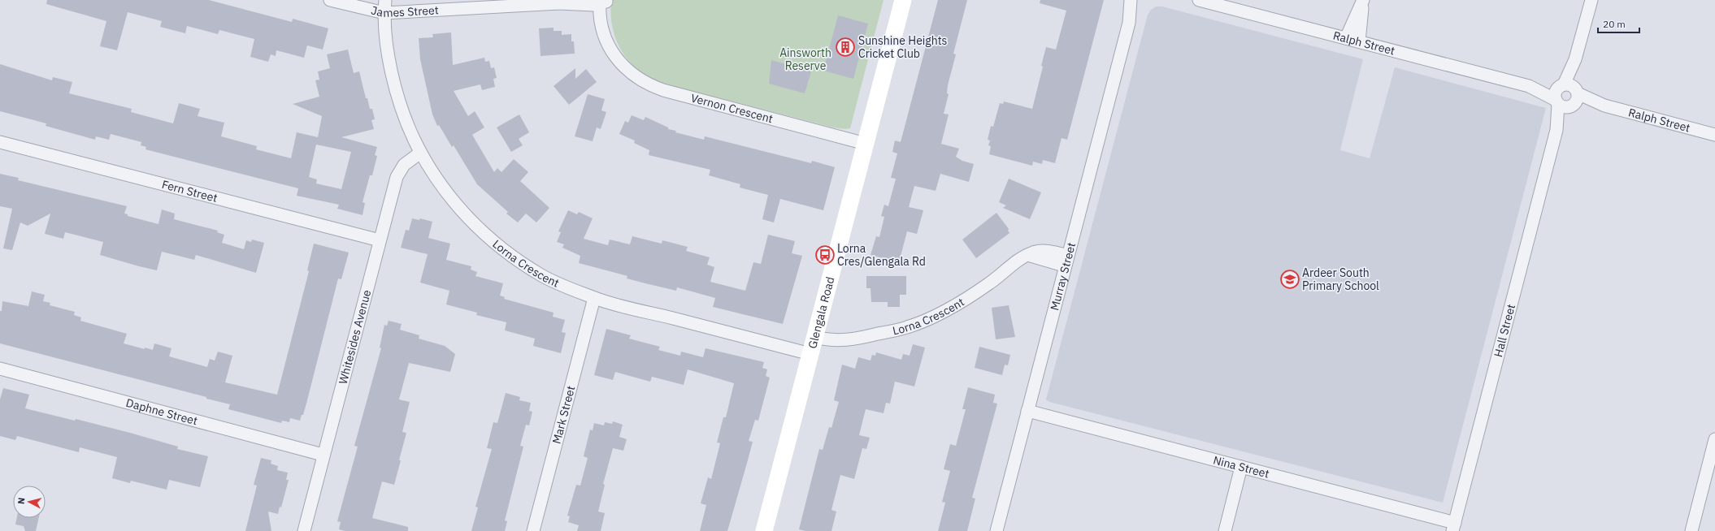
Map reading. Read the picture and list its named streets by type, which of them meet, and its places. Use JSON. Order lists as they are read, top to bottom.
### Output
{
  "streets": {
    "street": [
      "James Street",
      "Ralph Street",
      "Vernon Crescent",
      "Fern Street",
      "Lorna Crescent",
      "Murray Street",
      "Glengala Road",
      "Hall Street",
      "Whitesides Avenue",
      "Daphne Street",
      "Mark Street",
      "Nina Street"
    ]
  },
  "crossings": [
    ["James Street", "Vernon Crescent"],
    ["James Street", "Lorna Crescent"],
    ["Ralph Street", "Hall Street"],
    ["Vernon Crescent", "Glengala Road"],
    ["Fern Street", "Whitesides Avenue"],
    ["Lorna Crescent", "Murray Street"],
    ["Lorna Crescent", "Glengala Road"],
    ["Lorna Crescent", "Whitesides Avenue"],
    ["Lorna Crescent", "Mark Street"],
    ["Murray Street", "Nina Street"],
    ["Hall Street", "Nina Street"],
    ["Whitesides Avenue", "Daphne Street"]
  ],
  "parks": ["Ainsworth Reserve"],
  "places": {
    "building": ["Sunshine Heights Cricket Club"],
    "bus stop": ["Lorna Cres/Glengala Rd"],
    "school or university": ["Ardeer South Primary School"]
  },
  "scale_bar": "20 m",
  "north": "left"
}
